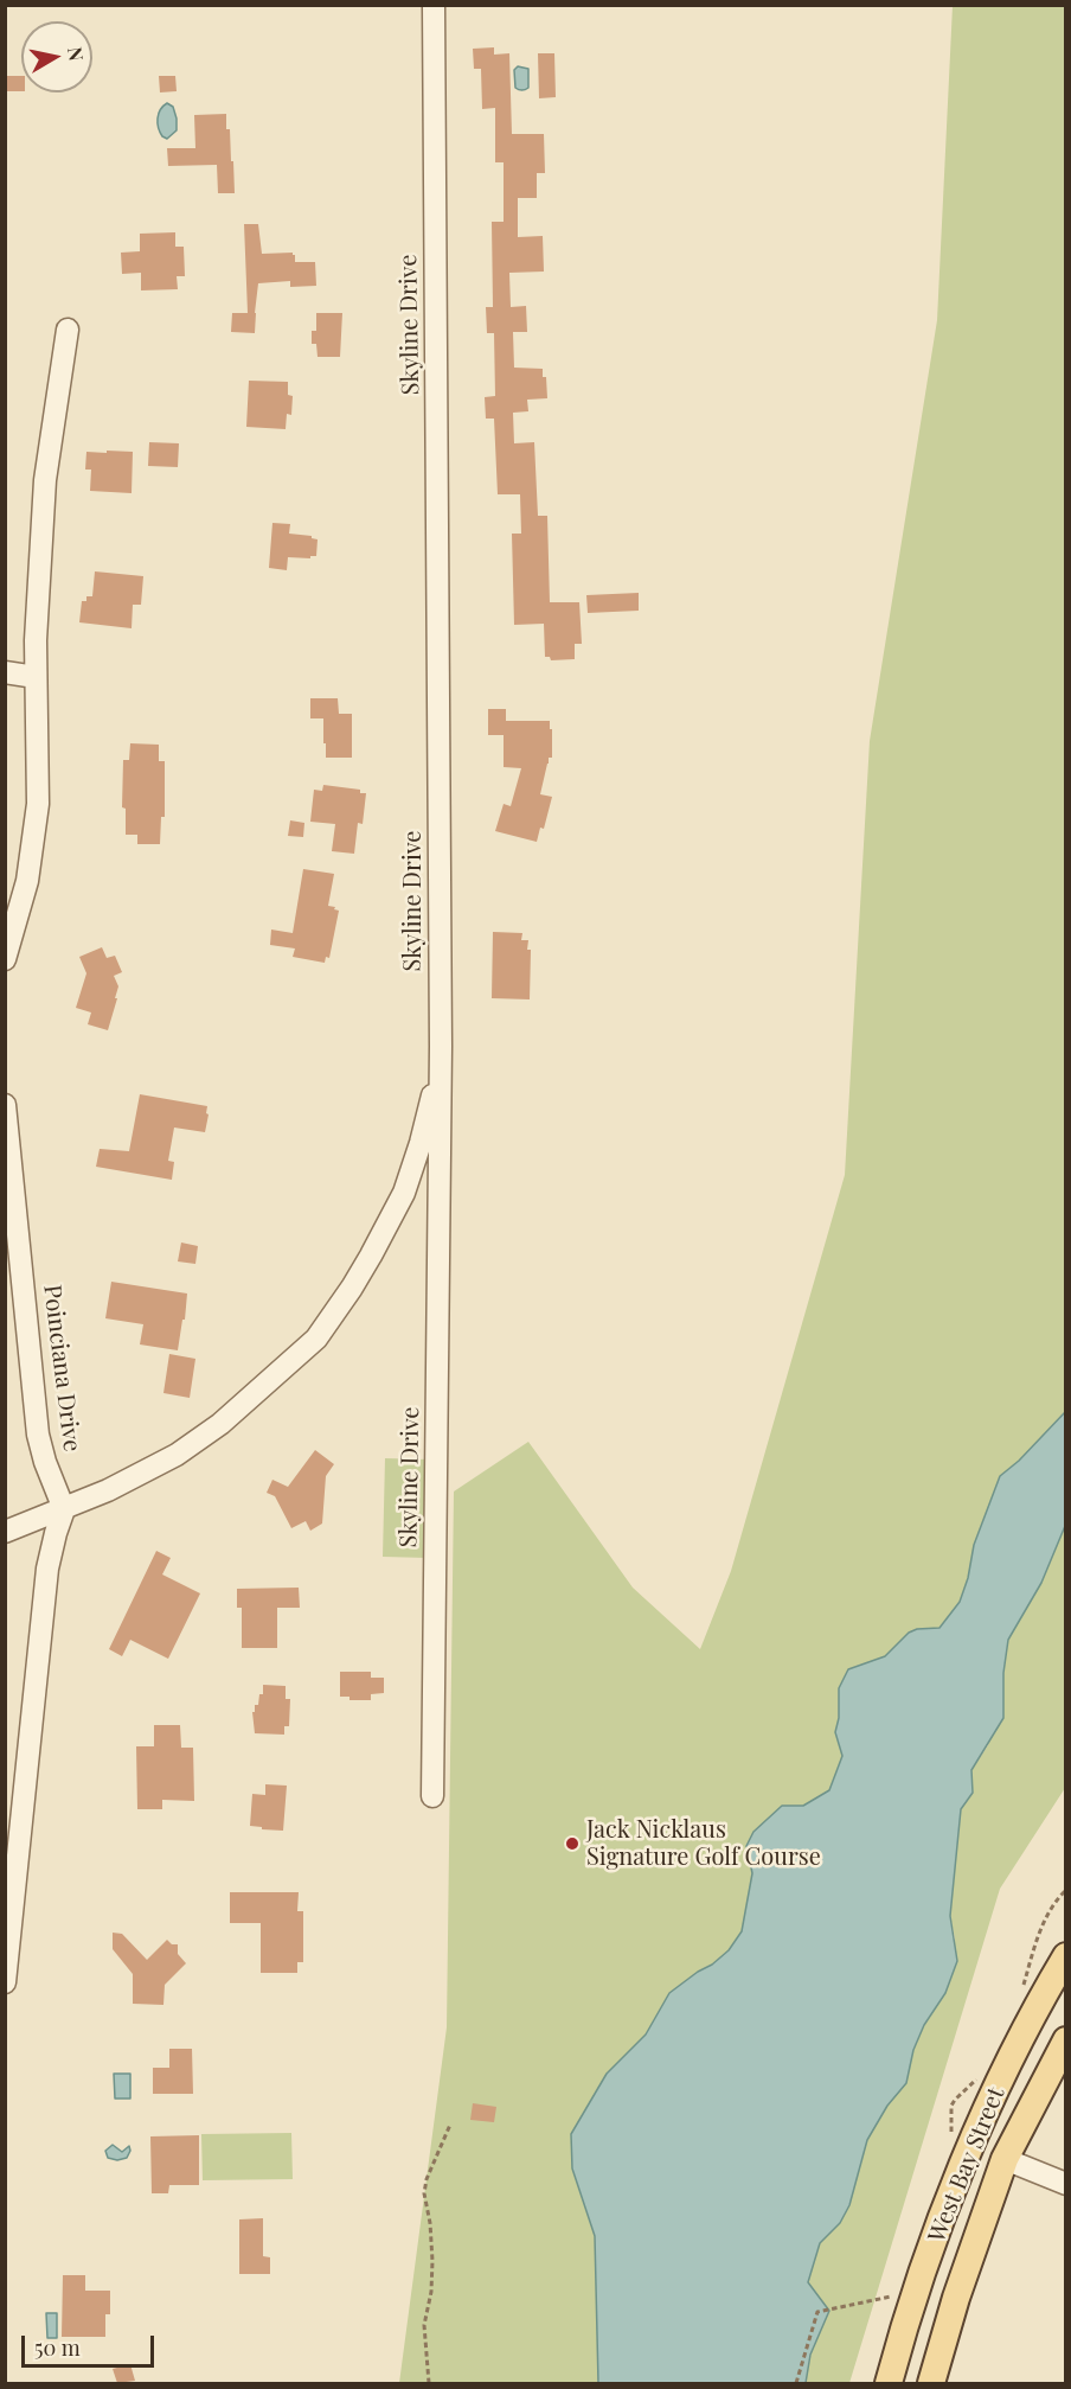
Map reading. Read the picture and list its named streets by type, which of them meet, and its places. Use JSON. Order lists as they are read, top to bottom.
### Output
{
  "streets": {
    "main road": ["West Bay Street"],
    "street": ["Skyline Drive", "Poinciana Drive"]
  },
  "places": ["Jack Nicklaus Signature Golf Course"],
  "scale_bar": "50 m",
  "north": "right"
}
